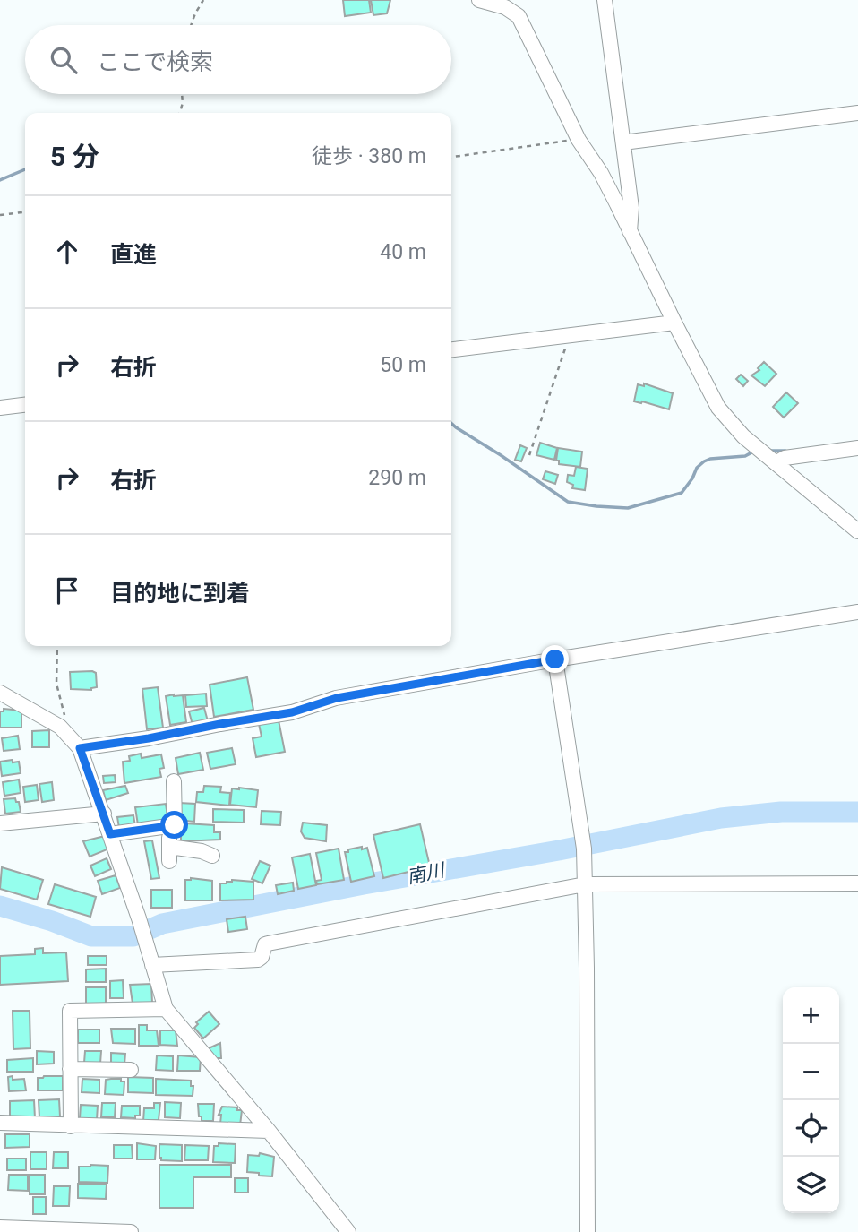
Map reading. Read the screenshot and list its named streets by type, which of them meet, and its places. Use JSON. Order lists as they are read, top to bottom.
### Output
{
  "water": ["南川"],
  "page": {
    "search": "ここで検索",
    "heading": ["5 分", "徒歩 · 380 m"],
    "list": [
      ["直進", "40 m"],
      ["右折", "50 m"],
      ["右折", "290 m"],
      "目的地に到着"
    ],
    "map_buttons": ["+", "−"]
  }
}
